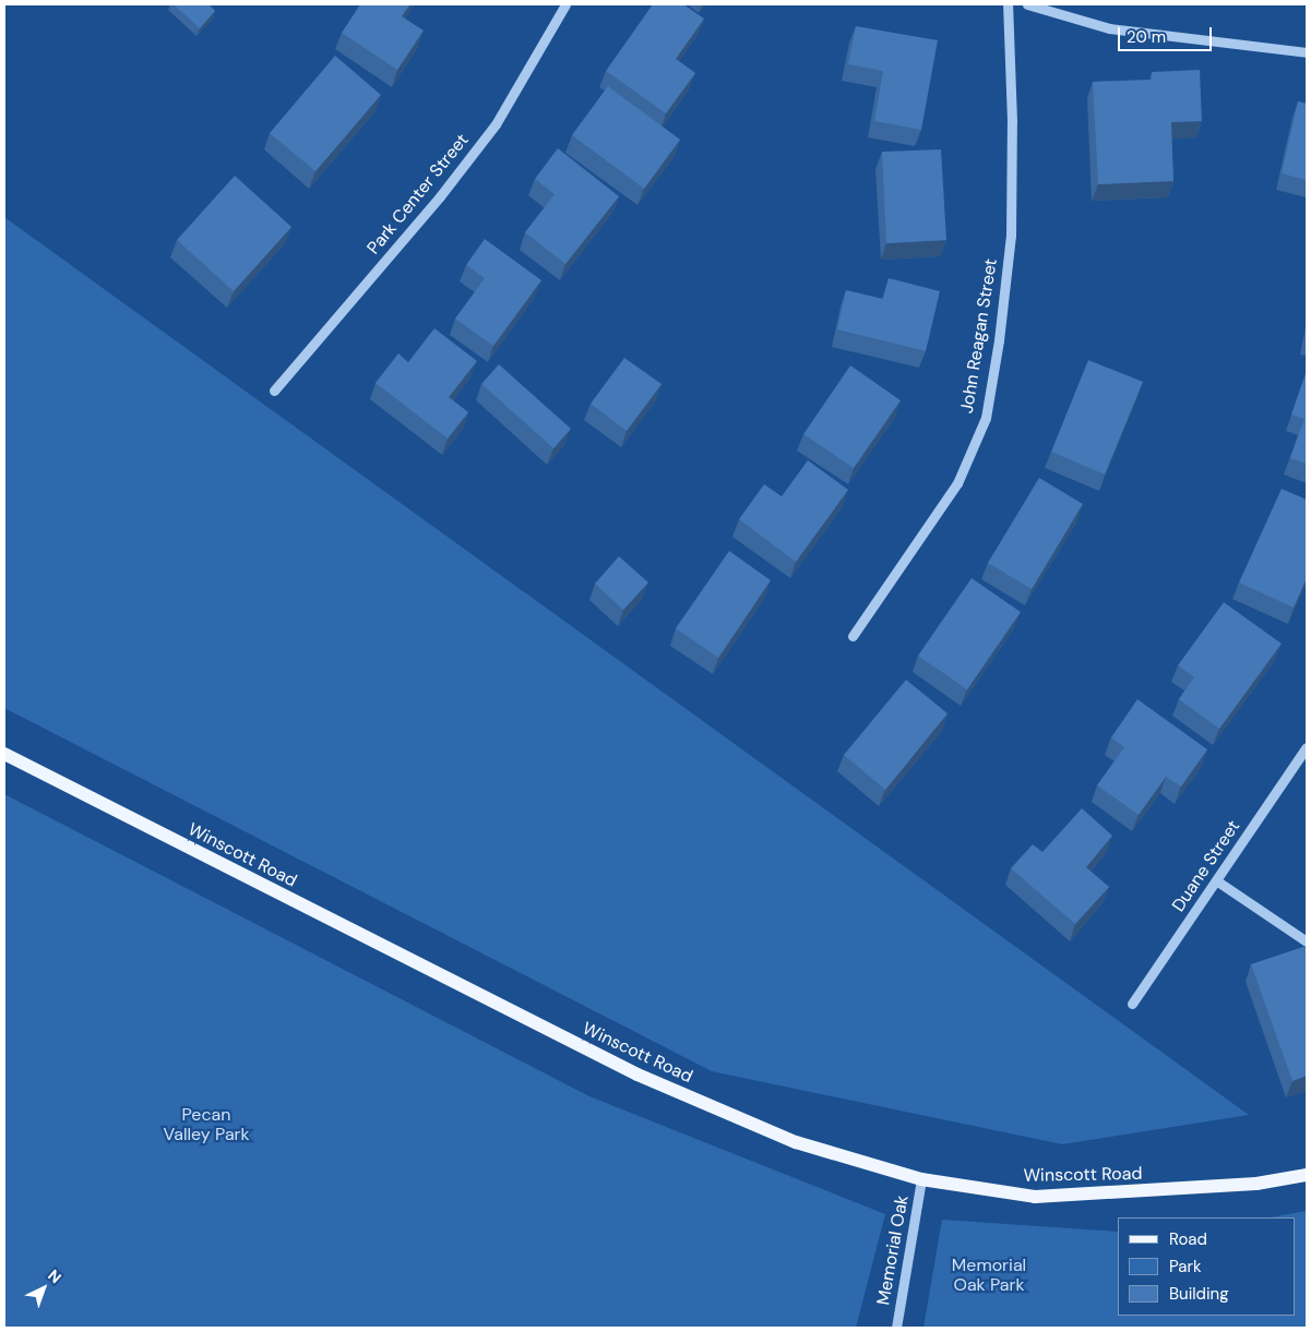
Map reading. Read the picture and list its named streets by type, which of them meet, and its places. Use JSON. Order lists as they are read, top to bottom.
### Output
{
  "streets": {
    "main road": ["Winscott Road"],
    "street": [
      "Park Center Street",
      "John Reagan Street",
      "Duane Street",
      "Memorial Oak"
    ]
  },
  "crossings": [
    ["Winscott Road", "Memorial Oak"]
  ],
  "parks": ["Pecan Valley Park", "Memorial Oak Park"],
  "legend": ["Road", "Park", "Building"],
  "scale_bar": "20 m",
  "north": "top right"
}
